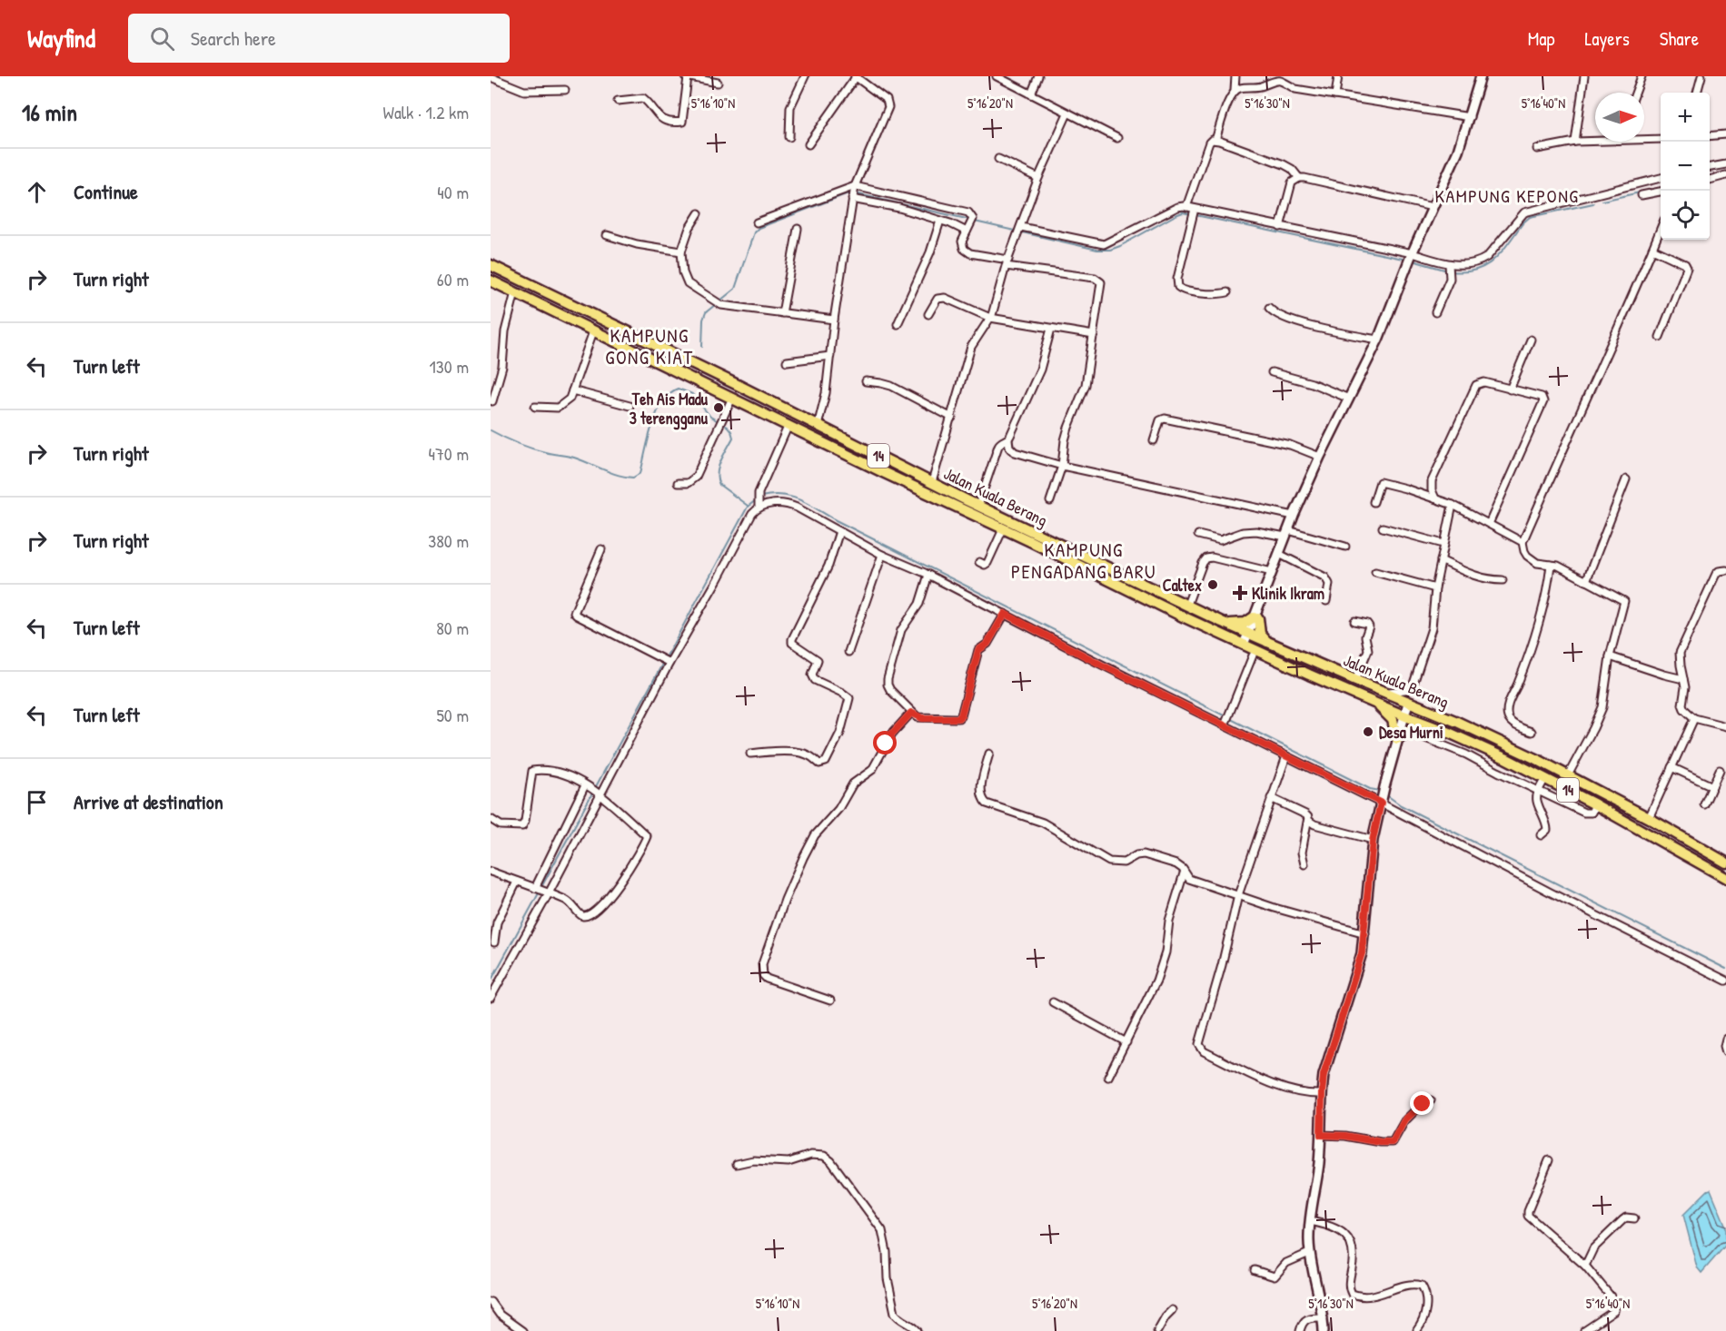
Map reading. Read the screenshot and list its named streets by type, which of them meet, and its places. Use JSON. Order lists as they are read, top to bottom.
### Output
{
  "streets": {
    "highway": ["14", "Jalan Kuala Berang"]
  },
  "districts": ["KAMPUNG KEPONG", "KAMPUNG GONG KIAT", "KAMPUNG PENGADANG BARU"],
  "places": {
    "other": ["Teh Ais Madu 3 terengganu", "Caltex", "Desa Murni"],
    "health": ["Klinik Ikram"]
  },
  "north": "right",
  "page": {
    "header": "Wayfind",
    "search": "Search here",
    "nav": ["Map", "Layers", "Share"],
    "heading": ["16 min", "Walk · 1.2 km"],
    "map_buttons": ["+", "−"],
    "list": [
      ["Continue", "40 m"],
      ["Turn right", "60 m"],
      ["Turn left", "130 m"],
      ["Turn right", "470 m"],
      ["Turn right", "380 m"],
      ["Turn left", "80 m"],
      ["Turn left", "50 m"],
      "Arrive at destination"
    ]
  },
  "coordinates": [
    "5°16'10\"N",
    "5°16'20\"N",
    "5°16'30\"N",
    "5°16'40\"N"
  ]
}
